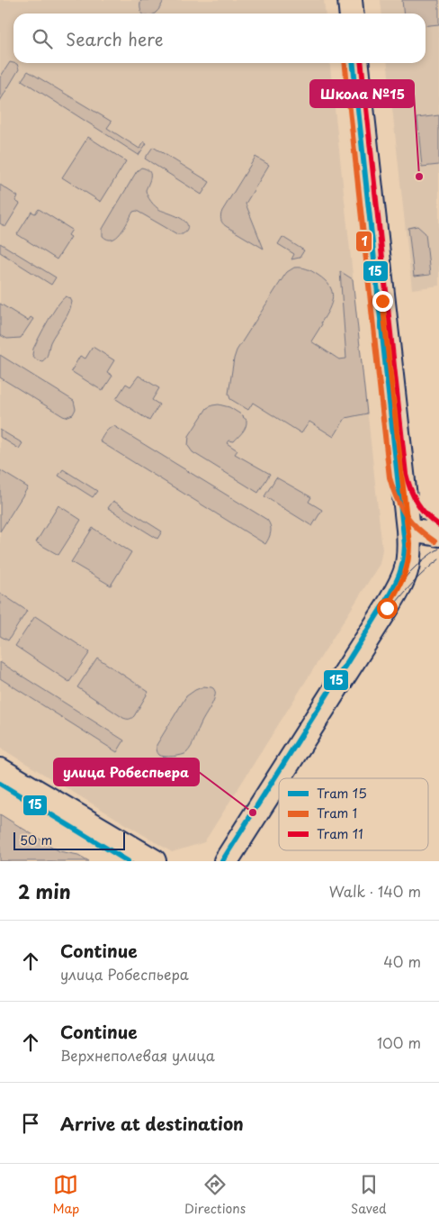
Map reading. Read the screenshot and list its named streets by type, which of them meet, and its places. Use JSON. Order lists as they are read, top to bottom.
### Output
{
  "places": ["Школа №15", "улица Робеспьера"],
  "lines": ["tram line 15", "tram line 1", "tram line 11"],
  "legend": ["Tram 15", "Tram 1", "Tram 11"],
  "scale_bar": "50 m",
  "page": {
    "search": "Search here",
    "scale": "50 m",
    "heading": ["2 min", "Walk · 140 m"],
    "list": [
      ["Continue", "улица Робеспьера", "40 m"],
      ["Continue", "Верхнеполевая улица", "100 m"],
      "Arrive at destination"
    ],
    "nav": ["Map", "Directions", "Saved"]
  }
}
